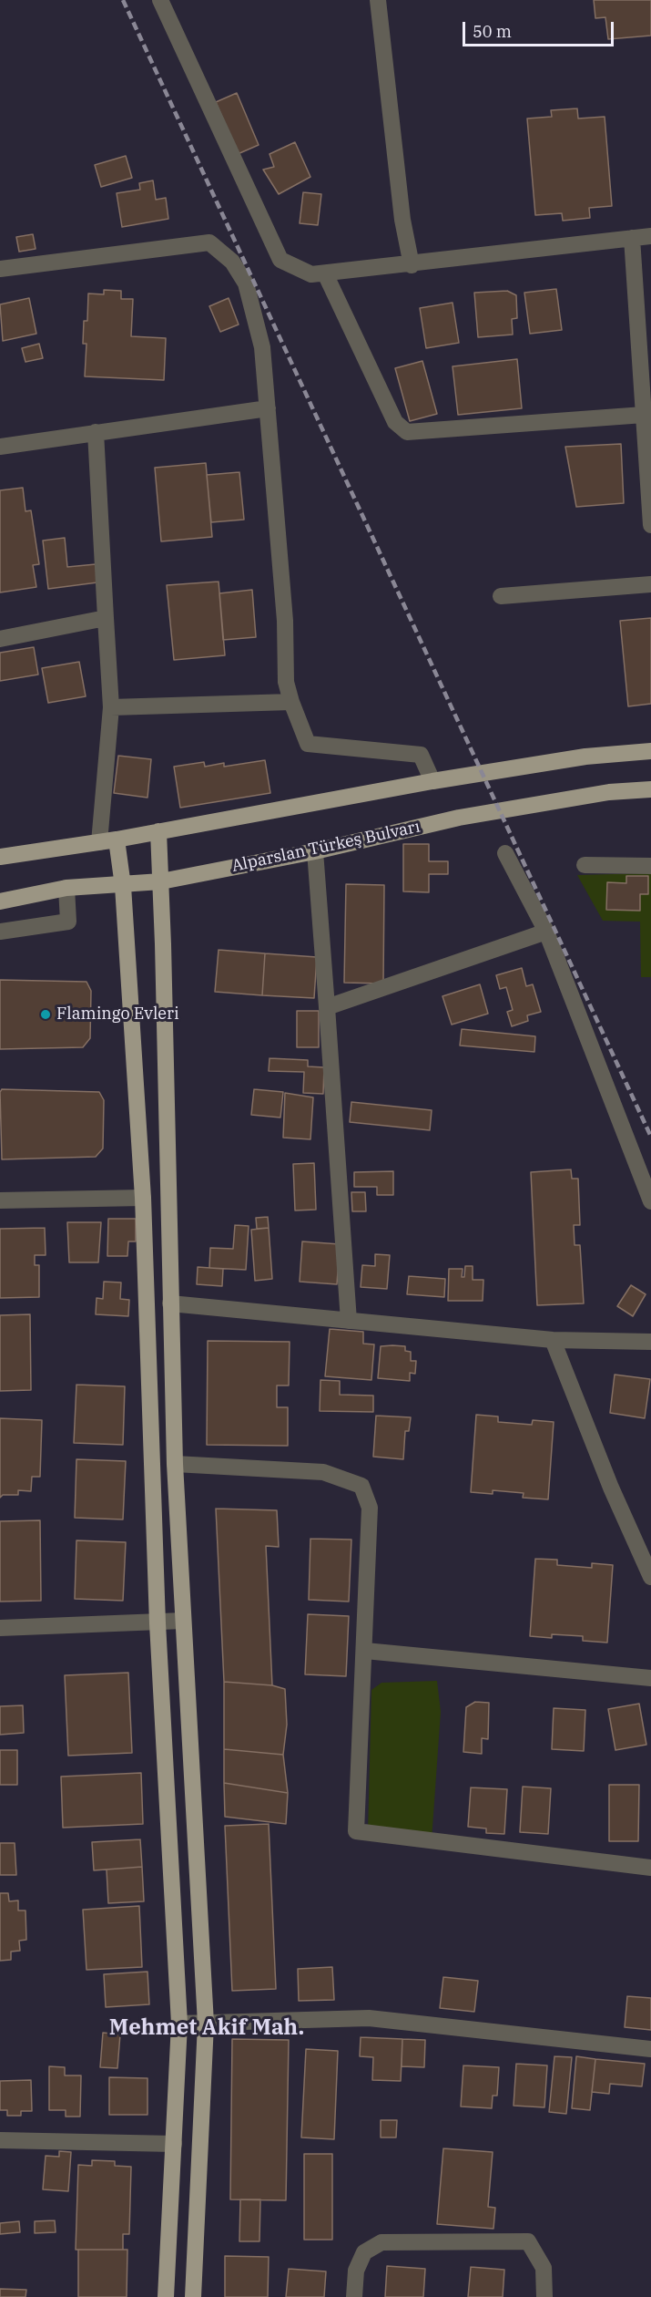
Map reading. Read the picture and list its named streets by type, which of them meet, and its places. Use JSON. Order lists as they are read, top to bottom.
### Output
{
  "streets": {
    "main road": ["Alparslan Türkeş Bulvarı"]
  },
  "districts": ["Mehmet Akif Mah."],
  "places": ["Flamingo Evleri"],
  "scale_bar": "50 m"
}
